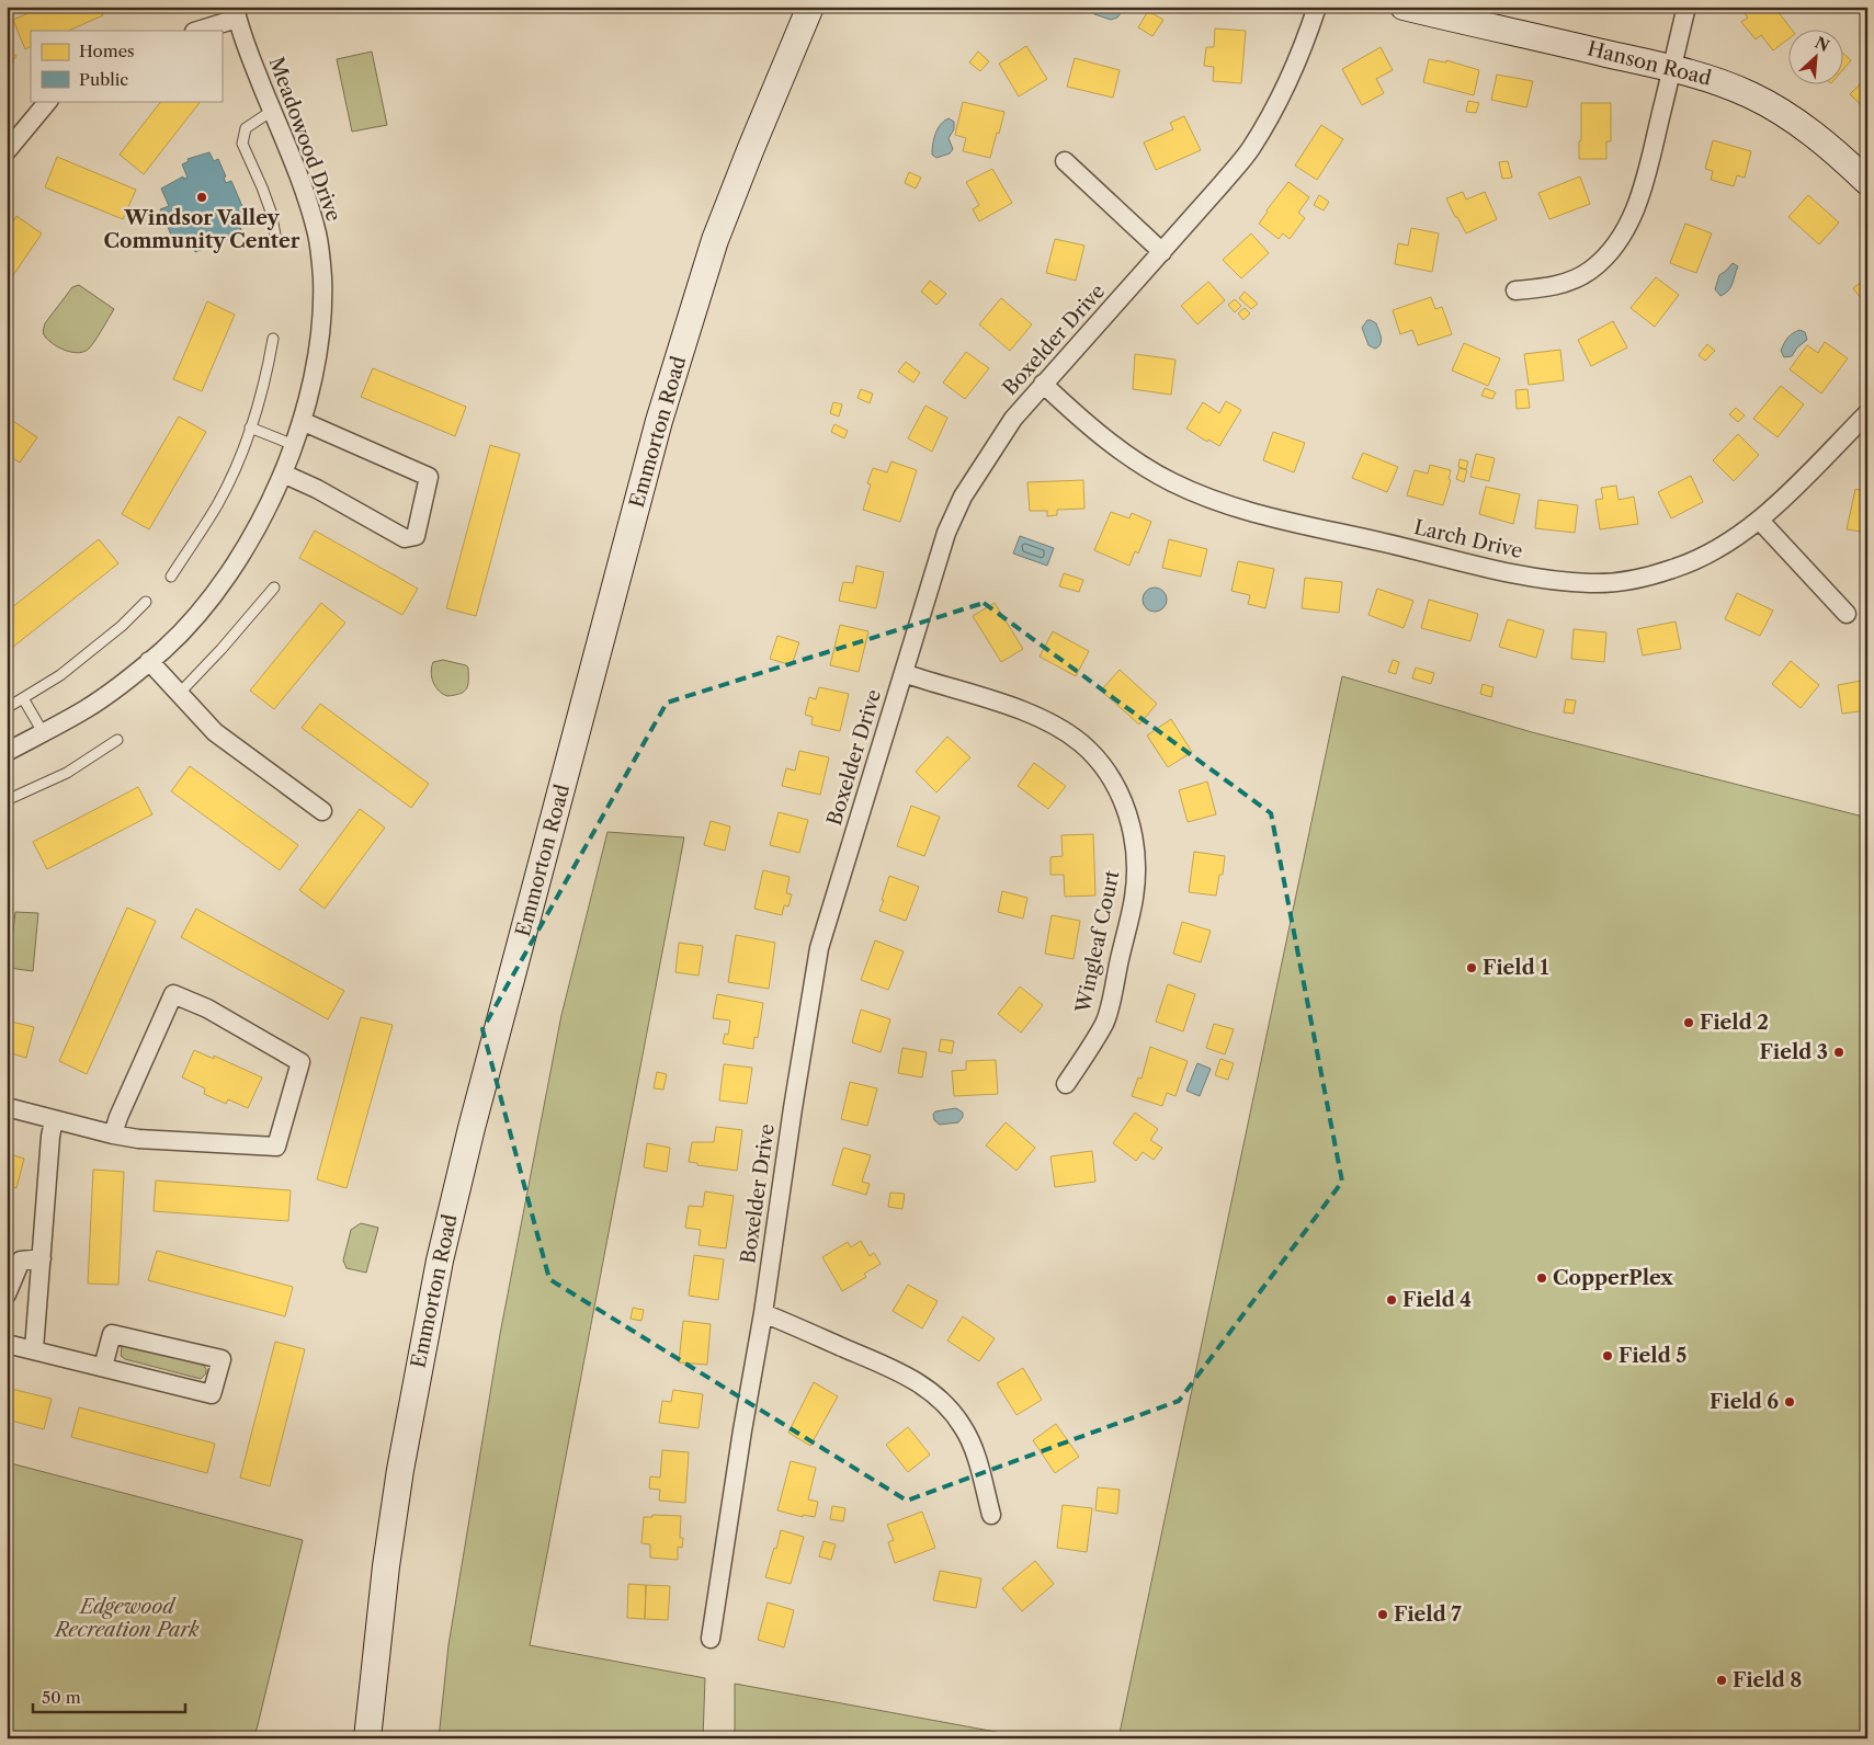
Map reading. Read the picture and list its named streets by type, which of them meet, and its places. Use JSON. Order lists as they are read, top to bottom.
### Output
{
  "streets": {
    "main road": ["Hanson Road", "Emmorton Road"],
    "street": [
      "Meadowood Drive",
      "Boxelder Drive",
      "Larch Drive",
      "Wingleaf Court"
    ]
  },
  "crossings": [
    ["Boxelder Drive", "Larch Drive"],
    ["Boxelder Drive", "Wingleaf Court"]
  ],
  "parks": ["Edgewood Recreation Park"],
  "places": [
    "Windsor Valley Community Center",
    "Field 1",
    "Field 2",
    "Field 3",
    "CopperPlex",
    "Field 4",
    "Field 5",
    "Field 6",
    "Field 7",
    "Field 8"
  ],
  "legend": ["Homes", "Public"],
  "scale_bar": "50 m",
  "north": "top right"
}
